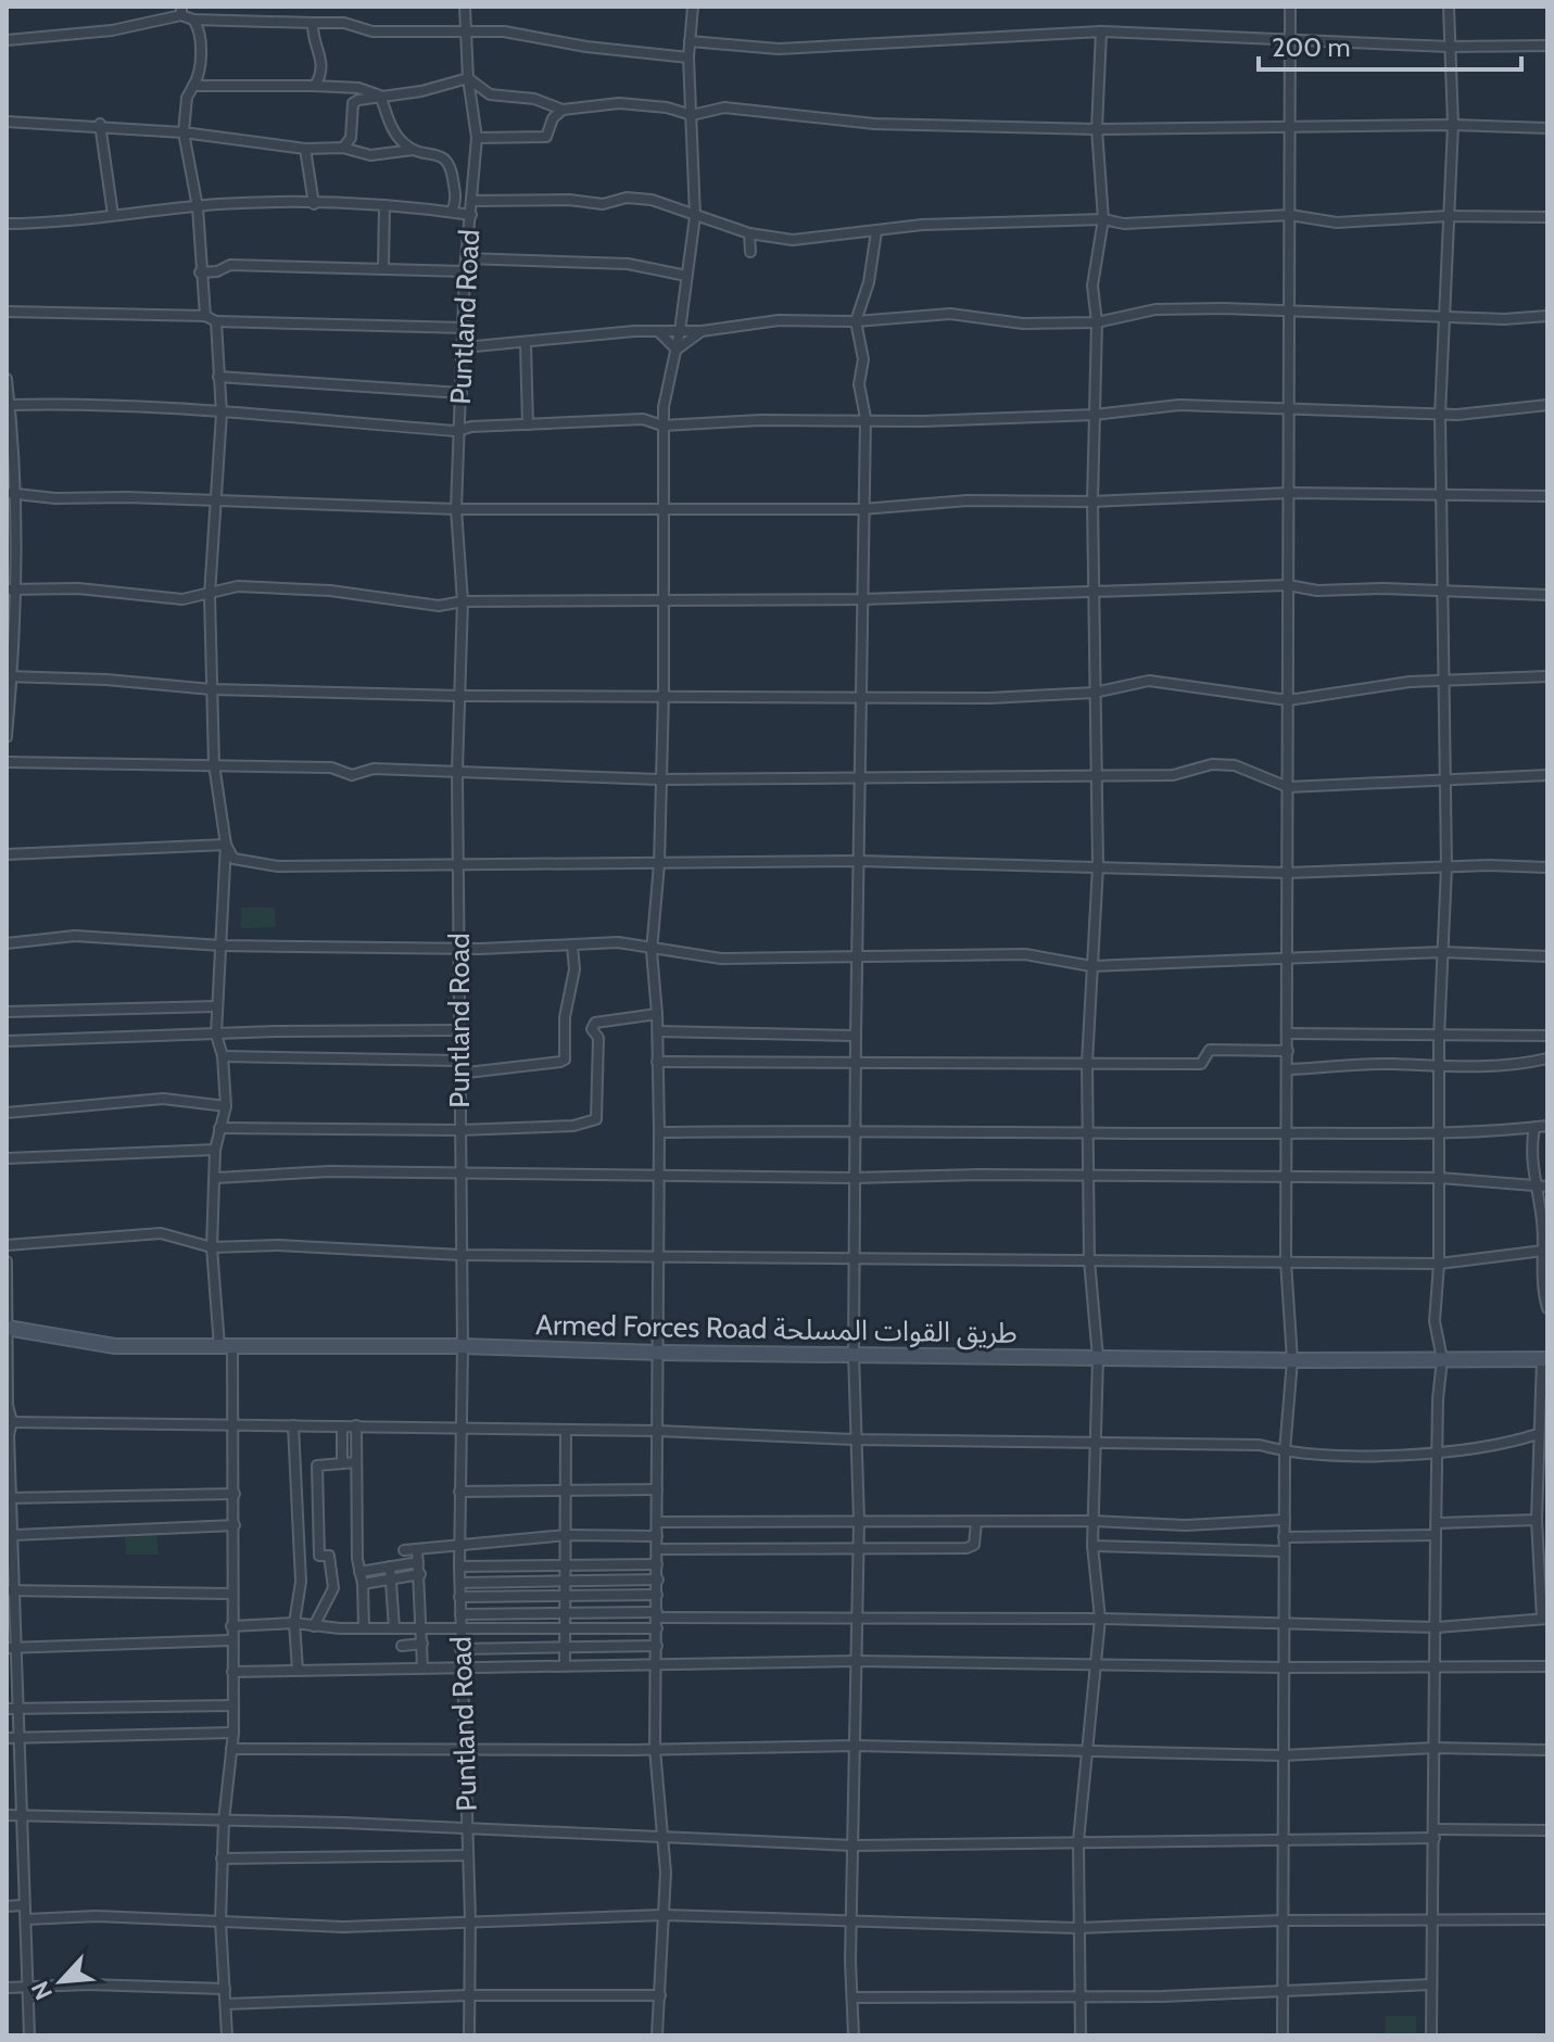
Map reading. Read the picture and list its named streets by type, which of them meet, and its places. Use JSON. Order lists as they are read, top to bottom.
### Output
{
  "streets": {
    "street": ["Puntland Road", "Armed Forces Road طريق القوات المسلحة"]
  },
  "crossings": [
    ["Puntland Road", "Armed Forces Road طريق القوات المسلحة"]
  ],
  "scale_bar": "200 m",
  "north": "bottom left"
}
